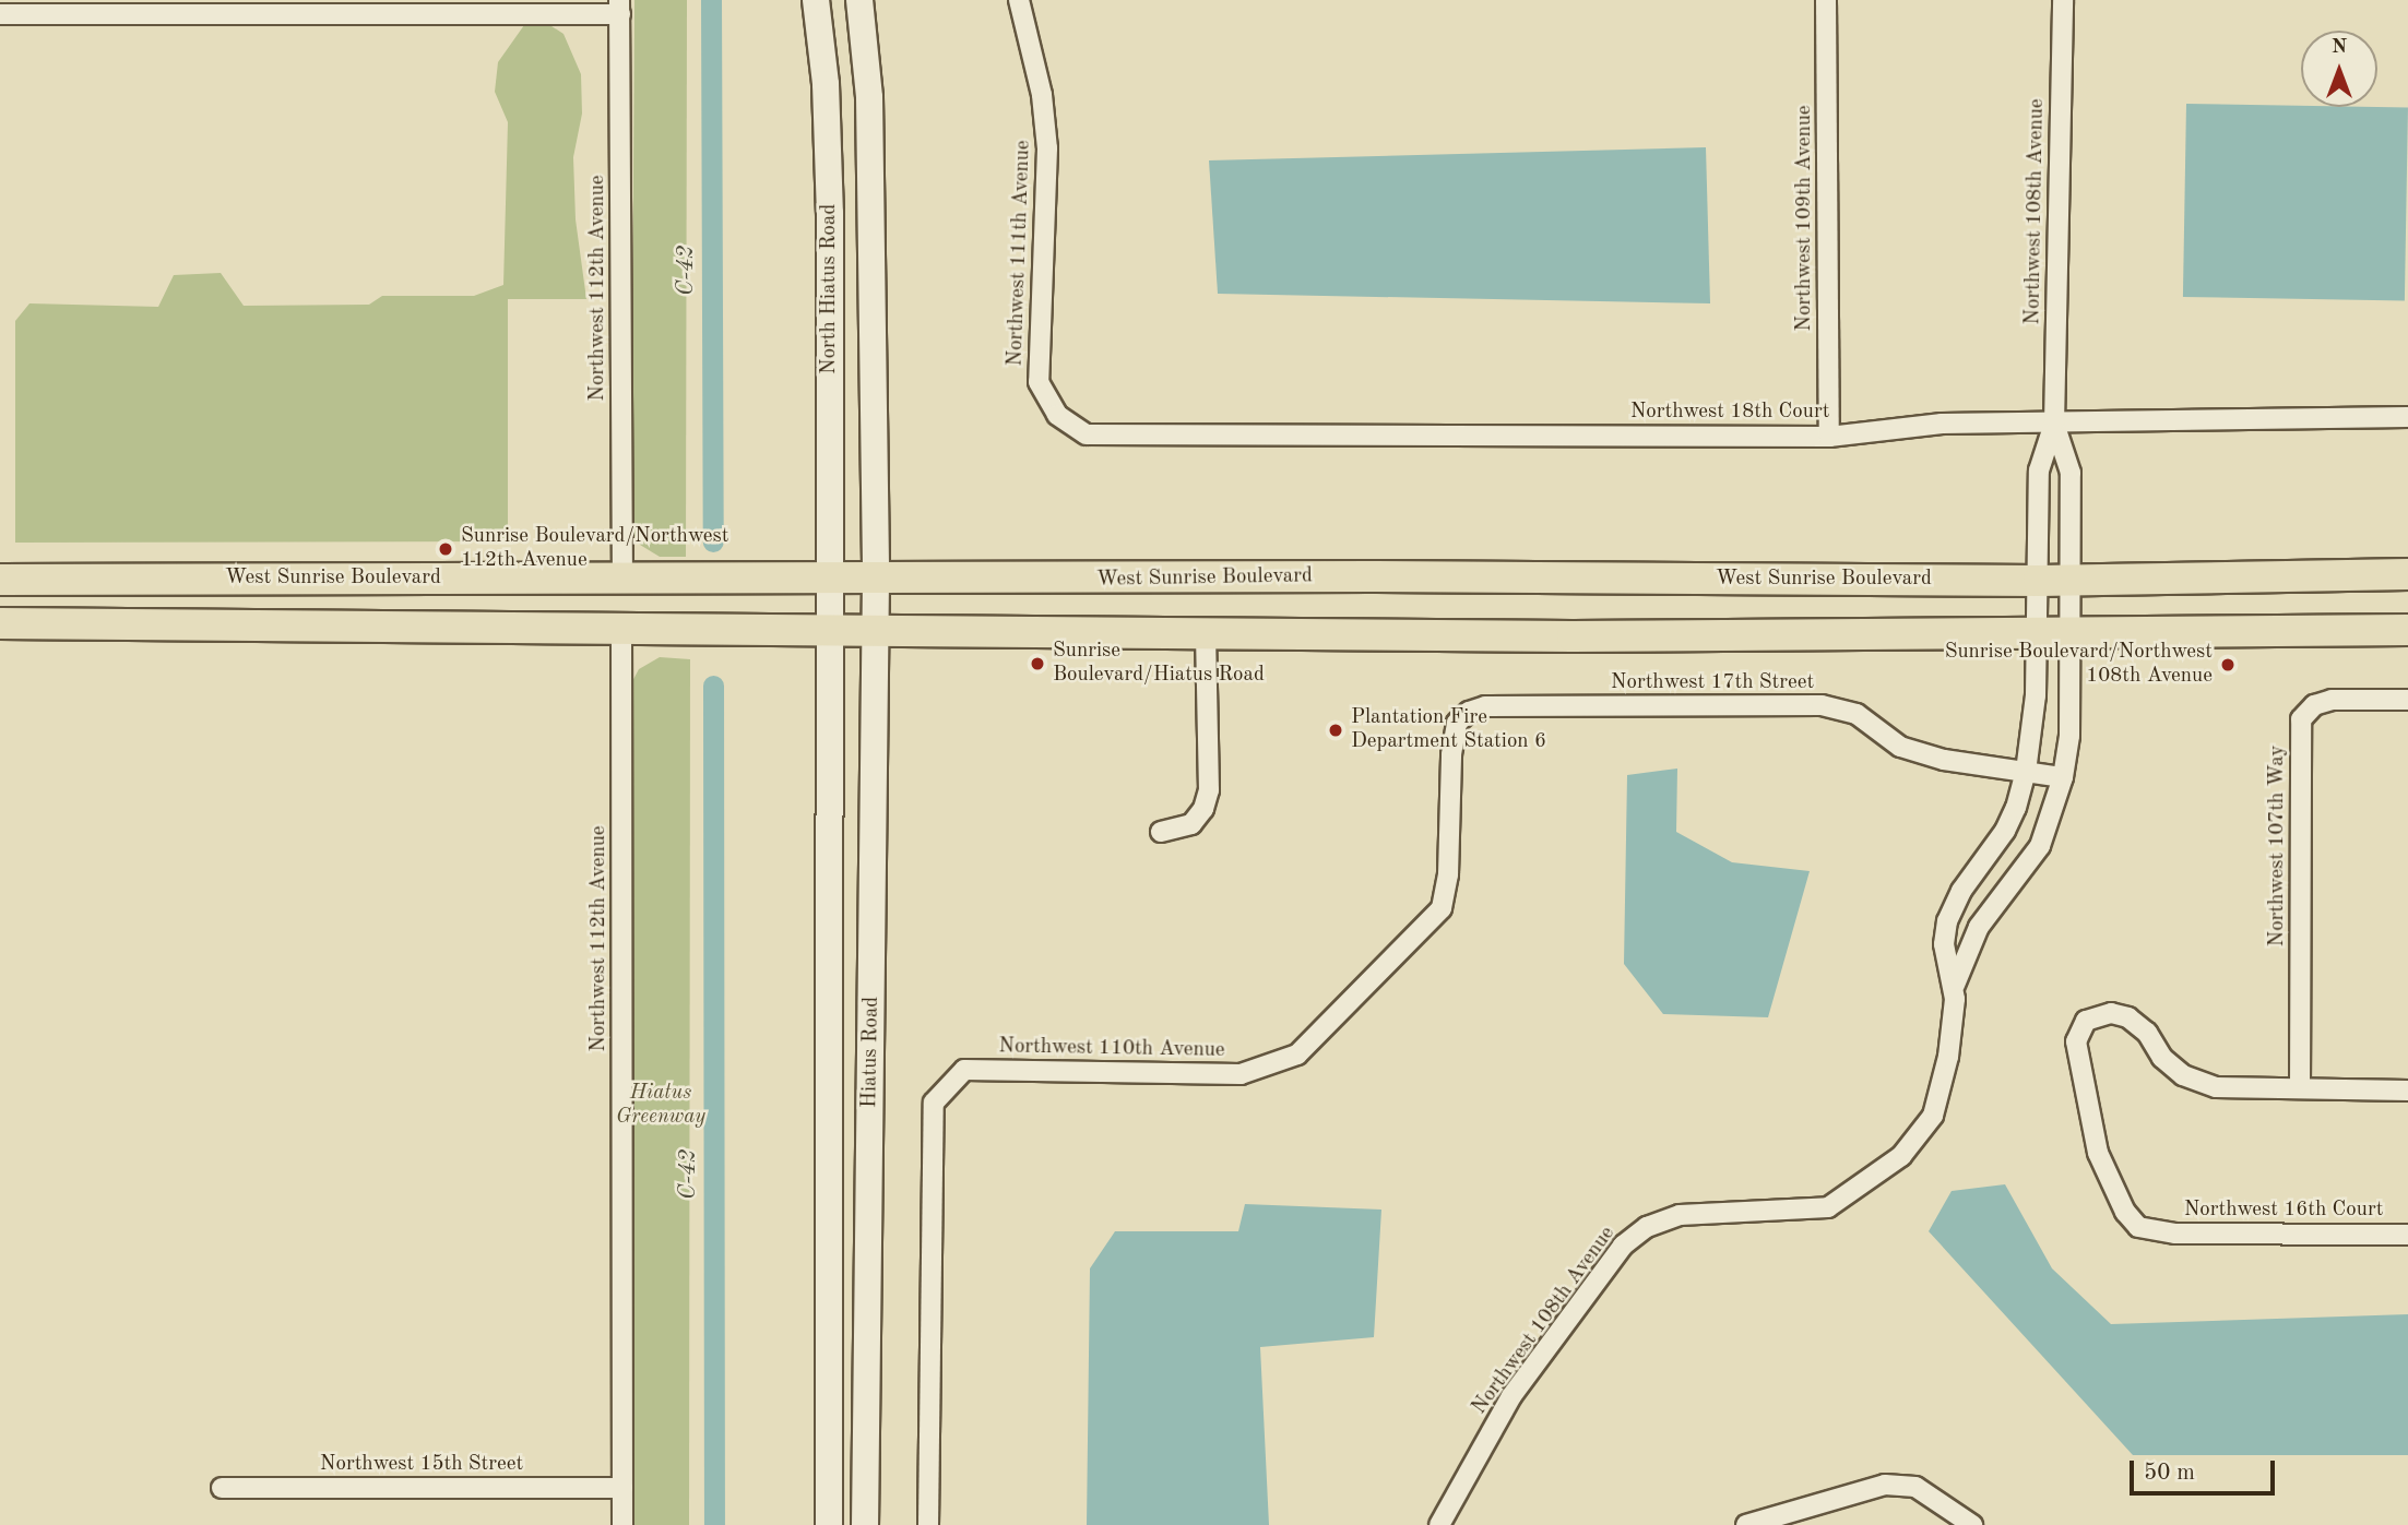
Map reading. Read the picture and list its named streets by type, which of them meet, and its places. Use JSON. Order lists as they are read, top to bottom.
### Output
{
  "streets": {
    "highway": ["West Sunrise Boulevard"],
    "main road": ["North Hiatus Road", "Hiatus Road"],
    "street": [
      "Northwest 108th Avenue",
      "Northwest 109th Avenue",
      "Northwest 111th Avenue",
      "Northwest 112th Avenue",
      "Northwest 18th Court",
      "Northwest 17th Street",
      "Northwest 107th Way",
      "Northwest 110th Avenue",
      "Northwest 16th Court",
      "Northwest 15th Street"
    ]
  },
  "crossings": [
    ["Northwest 108th Avenue", "Northwest 18th Court"],
    ["Northwest 108th Avenue", "West Sunrise Boulevard"],
    ["Northwest 108th Avenue", "Northwest 17th Street"],
    ["Northwest 109th Avenue", "Northwest 18th Court"],
    ["Northwest 111th Avenue", "Northwest 18th Court"],
    ["Northwest 112th Avenue", "West Sunrise Boulevard"],
    ["Northwest 112th Avenue", "Northwest 15th Street"],
    ["North Hiatus Road", "West Sunrise Boulevard"],
    ["North Hiatus Road", "Hiatus Road"],
    ["West Sunrise Boulevard", "Hiatus Road"],
    ["Northwest 17th Street", "Northwest 110th Avenue"],
    ["Northwest 107th Way", "Northwest 16th Court"]
  ],
  "water": ["C-42"],
  "parks": ["Hiatus Greenway"],
  "places": [
    "Sunrise Boulevard/Northwest 112th Avenue",
    "Sunrise Boulevard/Hiatus Road",
    "Sunrise Boulevard/Northwest 108th Avenue",
    "Plantation Fire Department Station 6"
  ],
  "scale_bar": "50 m",
  "north": "top"
}
